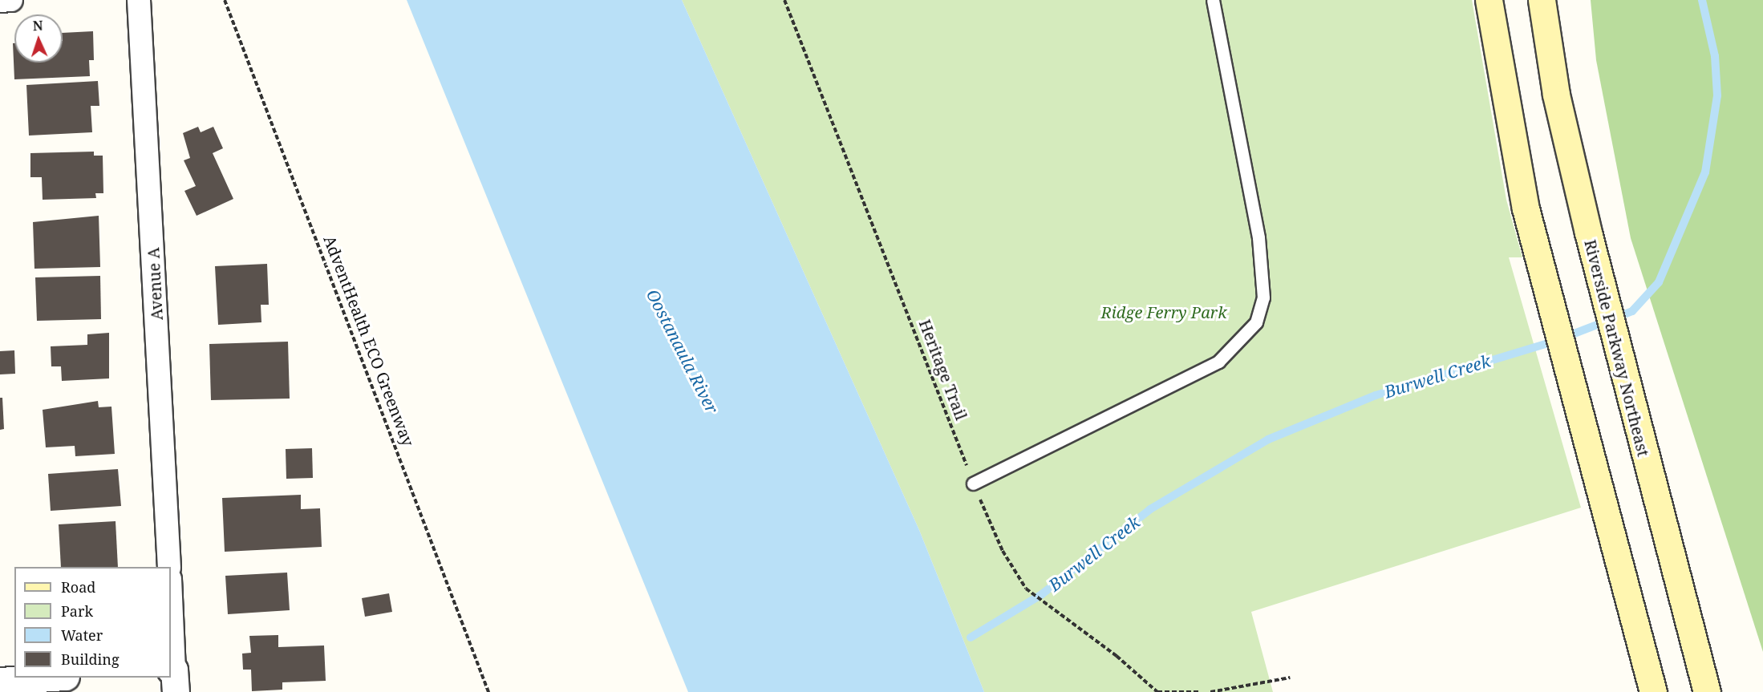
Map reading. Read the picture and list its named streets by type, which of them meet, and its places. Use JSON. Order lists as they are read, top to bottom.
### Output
{
  "streets": {
    "main road": ["Riverside Parkway Northeast"],
    "street": ["Avenue A"],
    "path": ["AdventHealth ECO Greenway", "Heritage Trail"]
  },
  "water": ["Oostanaula River", "Burwell Creek"],
  "parks": ["Ridge Ferry Park"],
  "legend": [
    "Road",
    "Park",
    "Water",
    "Building"
  ],
  "north": "top"
}
